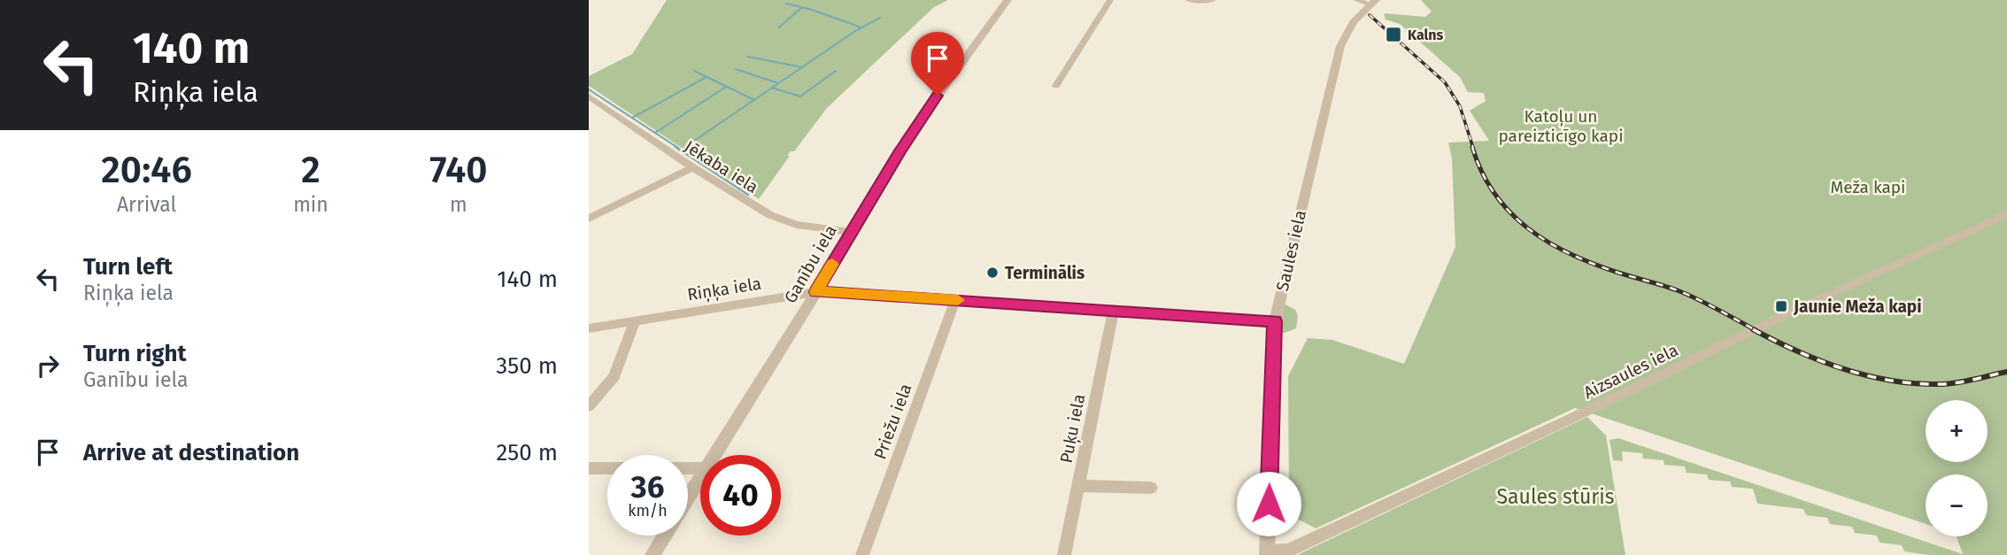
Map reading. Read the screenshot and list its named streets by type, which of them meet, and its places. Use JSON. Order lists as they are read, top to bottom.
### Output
{
  "streets": {
    "street": [
      "Jēkaba iela",
      "Saules iela",
      "Ganību iela",
      "Riņķa iela",
      "Aizsaules iela",
      "Priežu iela",
      "Puķu iela"
    ]
  },
  "crossings": [
    ["Jēkaba iela", "Ganību iela"],
    ["Saules iela", "Riņķa iela"],
    ["Saules iela", "Aizsaules iela"],
    ["Ganību iela", "Riņķa iela"],
    ["Riņķa iela", "Priežu iela"],
    ["Riņķa iela", "Puķu iela"]
  ],
  "parks": ["Katoļu un pareizticīgo kapi", "Meža kapi", "Saules stūris"],
  "places": {
    "transit": ["Kalns", "Jaunie Meža kapi"],
    "other": ["Terminālis"]
  },
  "page": {
    "turn": ["140 m", "Riņķa iela"],
    "eta": [
      "20:46",
      "Arrival",
      "2",
      "min",
      "740",
      "m"
    ],
    "list": [
      {
        "name": "Turn left",
        "note": "Riņķa iela",
        "value": "140 m"
      },
      {
        "name": "Turn right",
        "note": "Ganību iela",
        "value": "350 m"
      },
      {
        "name": "Arrive at destination",
        "value": "250 m"
      }
    ],
    "map_buttons": ["+", "−"],
    "speed": "36 km/h",
    "limit": "40"
  }
}
